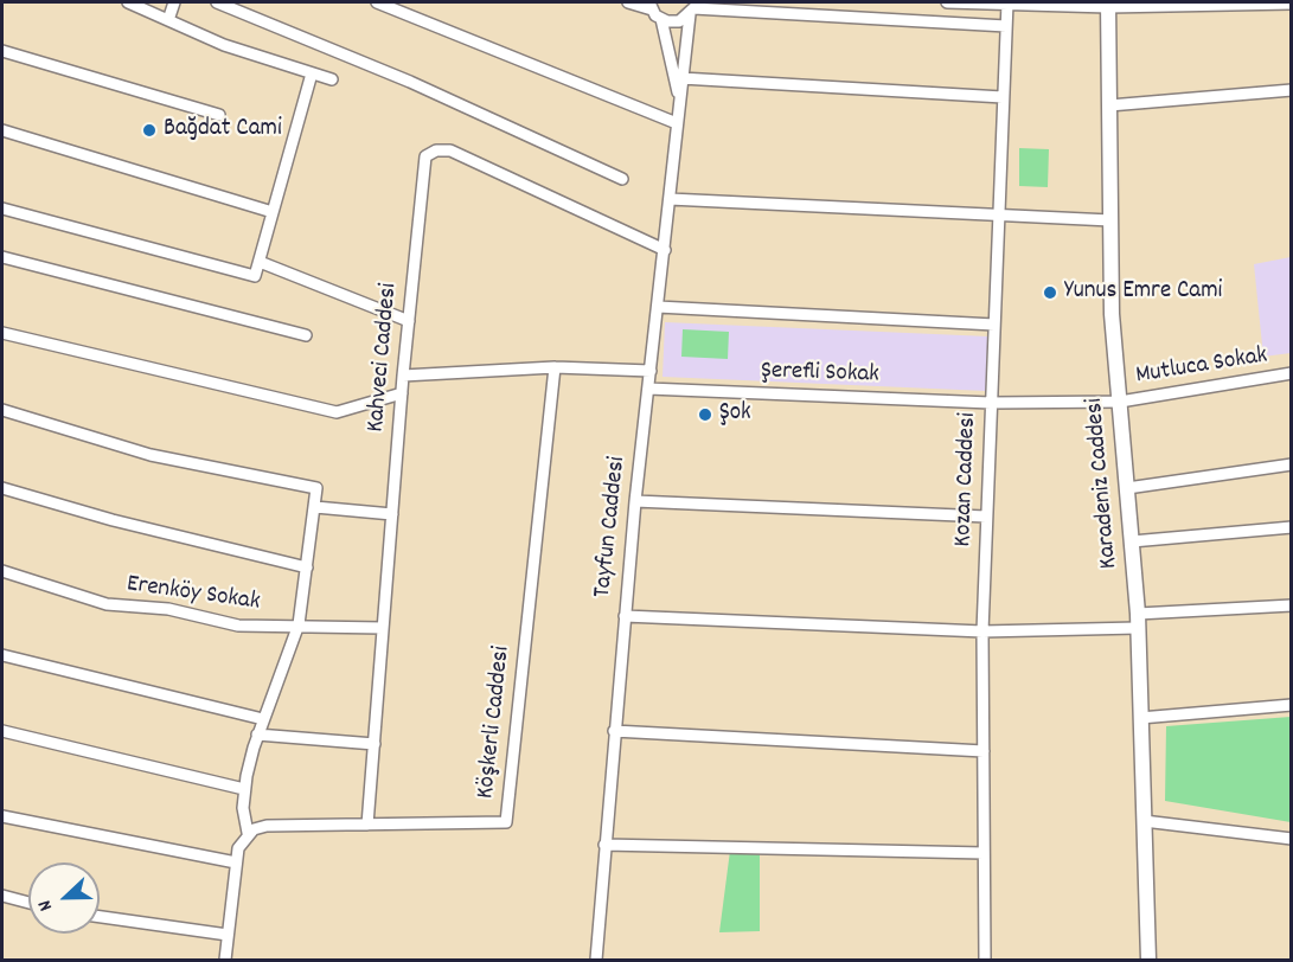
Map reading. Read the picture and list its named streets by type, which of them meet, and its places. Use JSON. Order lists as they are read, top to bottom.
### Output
{
  "streets": {
    "street": [
      "Kahveci Caddesi",
      "Mutluca Sokak",
      "Şerefli Sokak",
      "Kozan Caddesi",
      "Karadeniz Caddesi",
      "Tayfun Caddesi",
      "Erenköy Sokak",
      "Köşkerli Caddesi"
    ]
  },
  "crossings": [
    ["Kahveci Caddesi", "Tayfun Caddesi"],
    ["Kahveci Caddesi", "Erenköy Sokak"],
    ["Kahveci Caddesi", "Köşkerli Caddesi"],
    ["Mutluca Sokak", "Şerefli Sokak"],
    ["Mutluca Sokak", "Kozan Caddesi"],
    ["Mutluca Sokak", "Karadeniz Caddesi"],
    ["Şerefli Sokak", "Kozan Caddesi"],
    ["Şerefli Sokak", "Tayfun Caddesi"]
  ],
  "places": ["Bağdat Cami", "Yunus Emre Cami", "Şok"],
  "north": "left"
}
